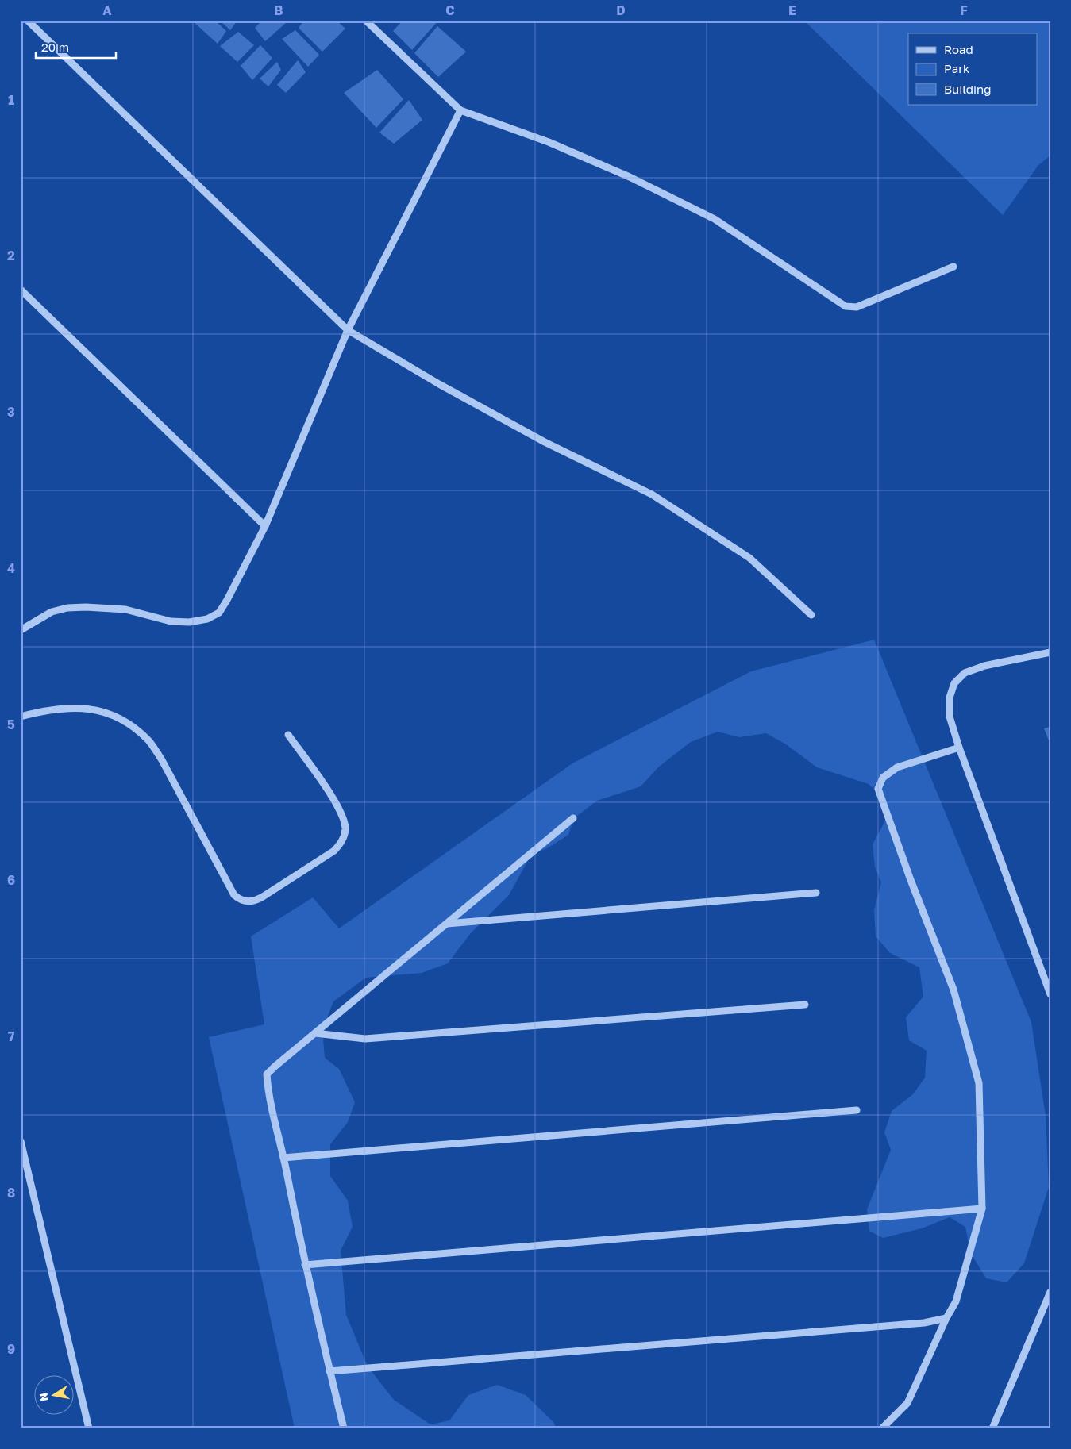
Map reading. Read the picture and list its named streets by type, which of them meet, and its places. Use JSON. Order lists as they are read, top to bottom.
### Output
{
  "legend": ["Road", "Park", "Building"],
  "scale_bar": "20 m",
  "north": "left",
  "grid": {
    "columns": [
      "A",
      "B",
      "C",
      "D",
      "E",
      "F"
    ],
    "rows": [
      "1",
      "2",
      "3",
      "4",
      "5",
      "6",
      "7",
      "8",
      "9"
    ]
  }
}
